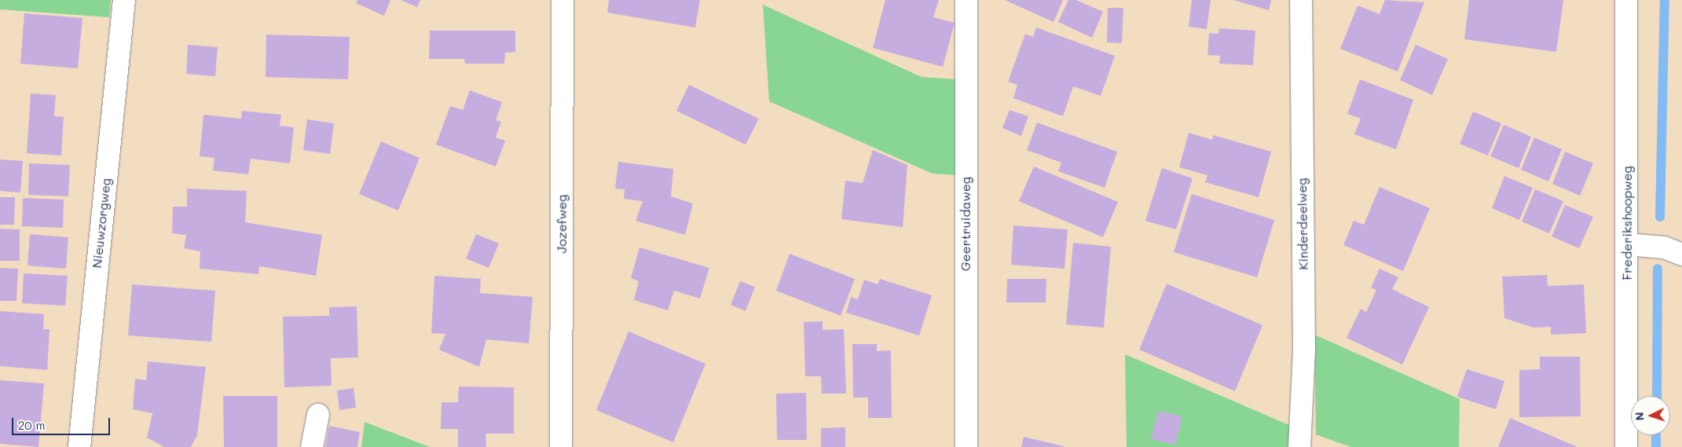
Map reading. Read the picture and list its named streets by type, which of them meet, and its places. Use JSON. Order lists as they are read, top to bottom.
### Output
{
  "streets": {
    "street": [
      "Nieuwzorgweg",
      "Frederikshoopweg",
      "Jozefweg",
      "Geertruidaweg",
      "Kinderdeelweg"
    ]
  },
  "scale_bar": "20 m",
  "north": "left"
}
